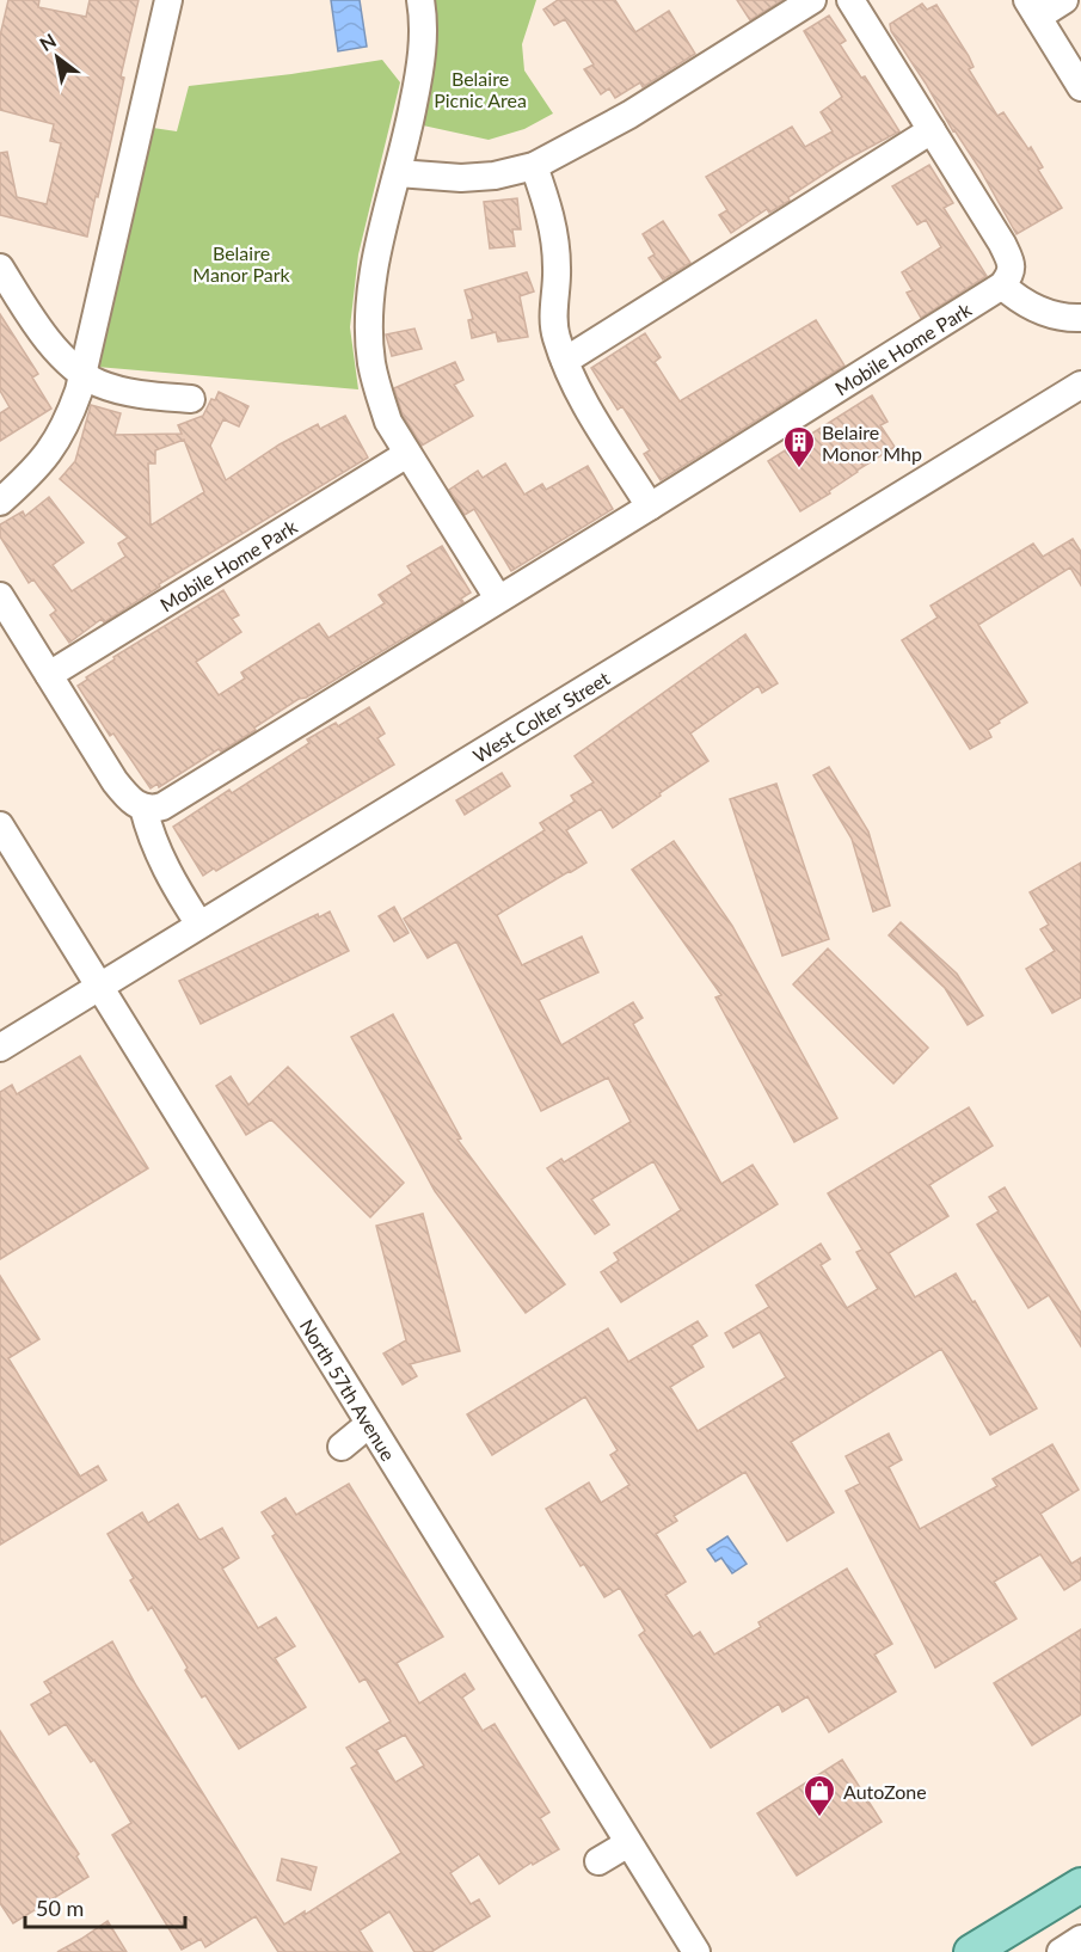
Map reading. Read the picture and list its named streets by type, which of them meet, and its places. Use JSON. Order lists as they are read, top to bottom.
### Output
{
  "streets": {
    "street": ["Mobile Home Park", "West Colter Street", "North 57th Avenue"]
  },
  "crossings": [
    ["West Colter Street", "North 57th Avenue"]
  ],
  "parks": ["Belaire Picnic Area", "Belaire Manor Park"],
  "places": {
    "building": ["Belaire Monor Mhp"],
    "shop": ["AutoZone"]
  },
  "scale_bar": "50 m",
  "north": "top left"
}
